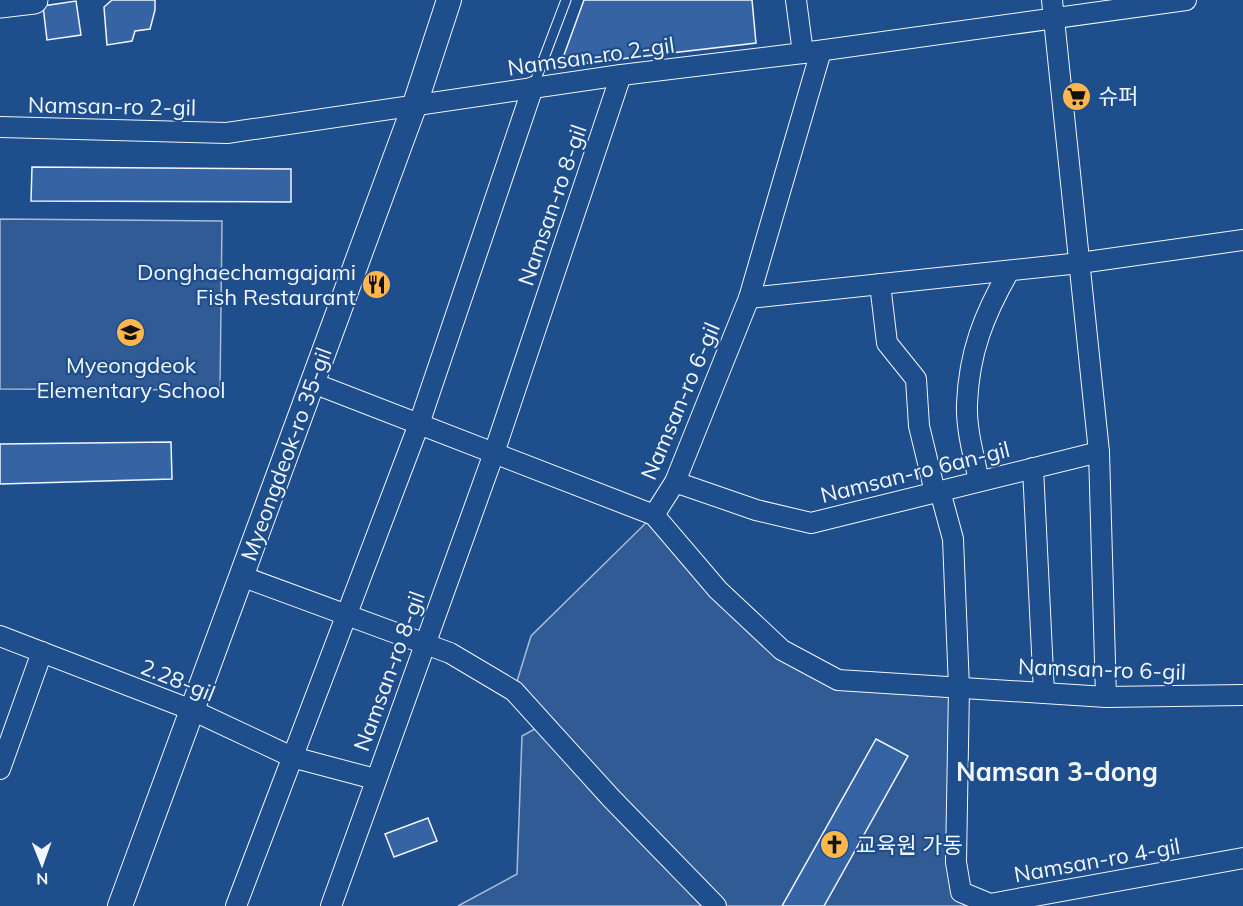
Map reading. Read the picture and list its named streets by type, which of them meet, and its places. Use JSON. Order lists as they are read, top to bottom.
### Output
{
  "streets": {
    "street": [
      "Namsan-ro 2-gil",
      "Namsan-ro 8-gil",
      "Namsan-ro 6-gil",
      "Myeongdeok-ro 35-gil",
      "Namsan-ro 6an-gil",
      "2.28-gil",
      "Namsan-ro 4-gil"
    ]
  },
  "crossings": [
    ["Namsan-ro 2-gil", "Namsan-ro 8-gil"],
    ["Namsan-ro 2-gil", "Namsan-ro 6-gil"],
    ["Namsan-ro 2-gil", "Myeongdeok-ro 35-gil"],
    ["Namsan-ro 8-gil", "2.28-gil"],
    ["Namsan-ro 6-gil", "Namsan-ro 6an-gil"],
    ["Namsan-ro 6-gil", "Namsan-ro 4-gil"],
    ["Myeongdeok-ro 35-gil", "2.28-gil"]
  ],
  "districts": ["Namsan 3-dong"],
  "places": {
    "supermarket": ["슈퍼"],
    "restaurant": ["Donghaechamgajami Fish Restaurant"],
    "school or university": ["Myeongdeok Elementary School"],
    "church": ["교육원 가동"]
  },
  "north": "bottom"
}
